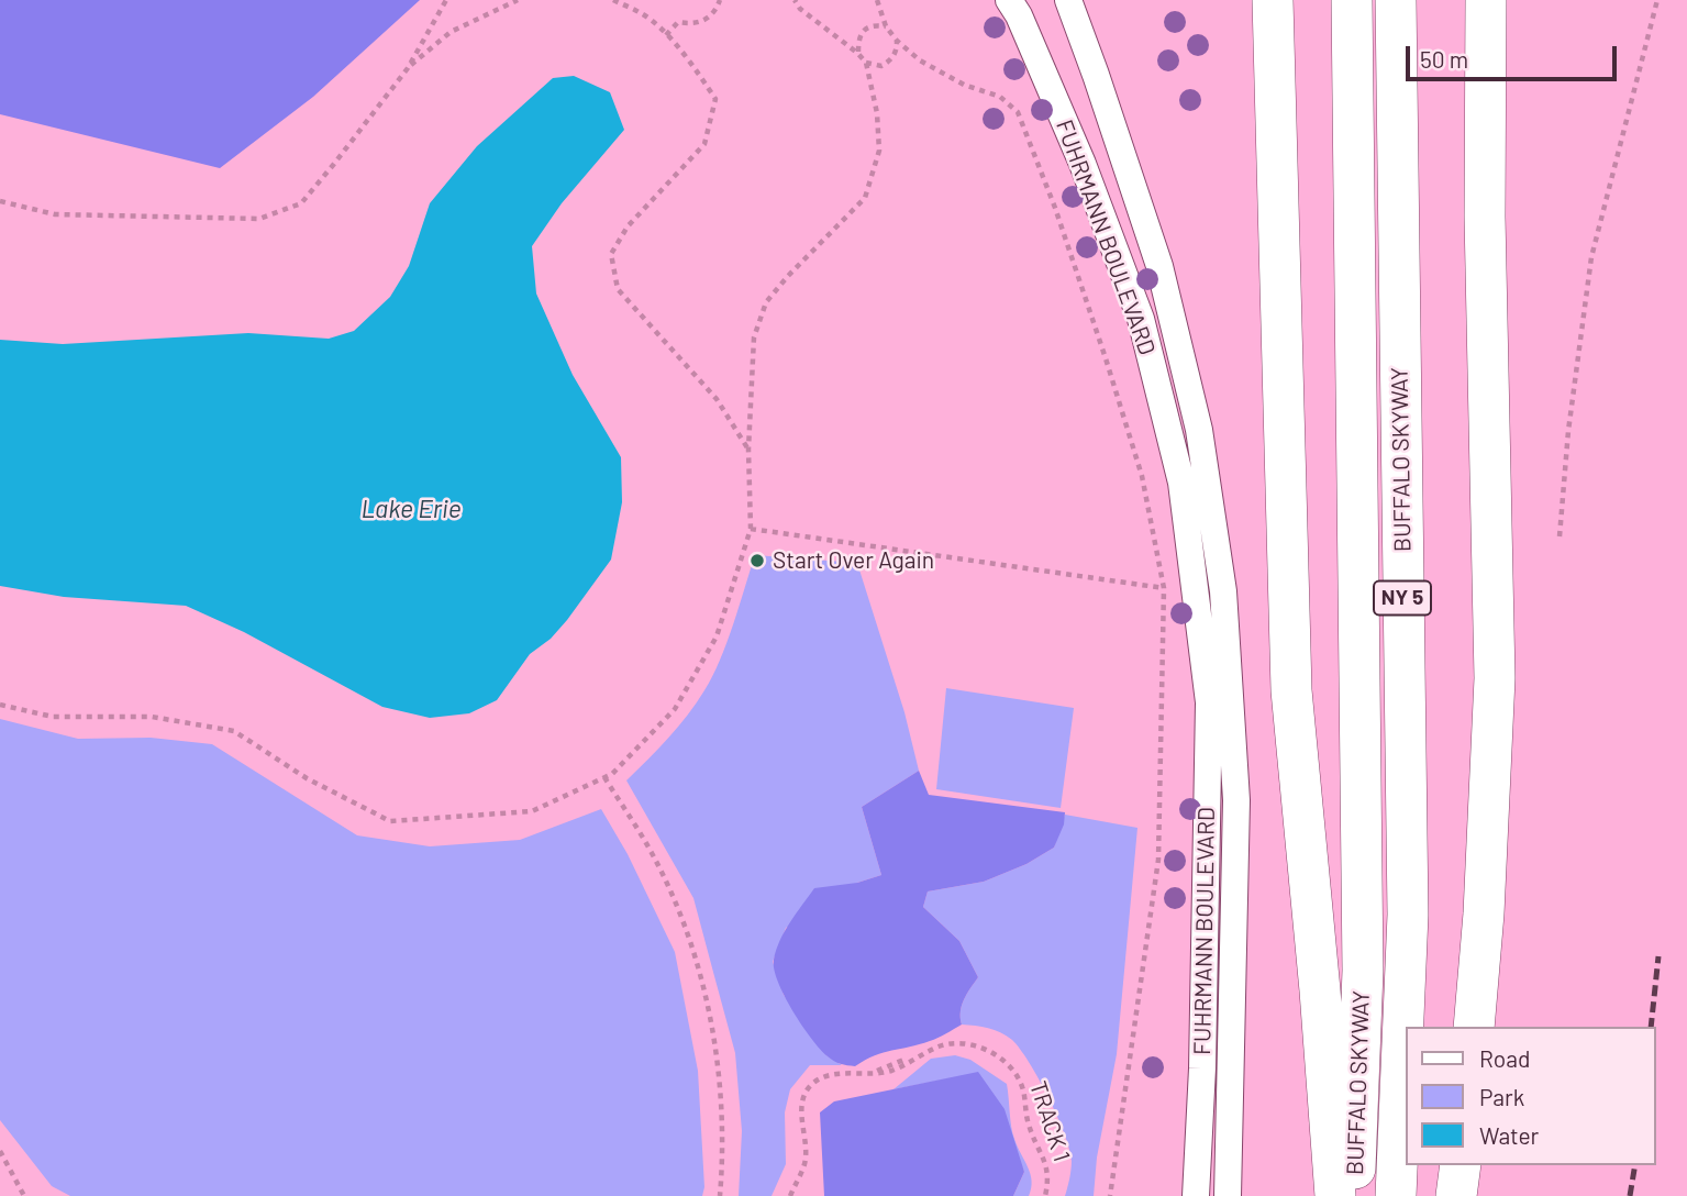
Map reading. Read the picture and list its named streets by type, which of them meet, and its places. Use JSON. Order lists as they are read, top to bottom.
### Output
{
  "streets": {
    "highway": ["BUFFALO SKYWAY", "NY 5"],
    "street": ["FUHRMANN BOULEVARD"],
    "path": ["TRACK 1"]
  },
  "water": ["Lake Erie"],
  "places": ["Start Over Again"],
  "legend": ["Road", "Park", "Water"],
  "scale_bar": "50 m"
}
